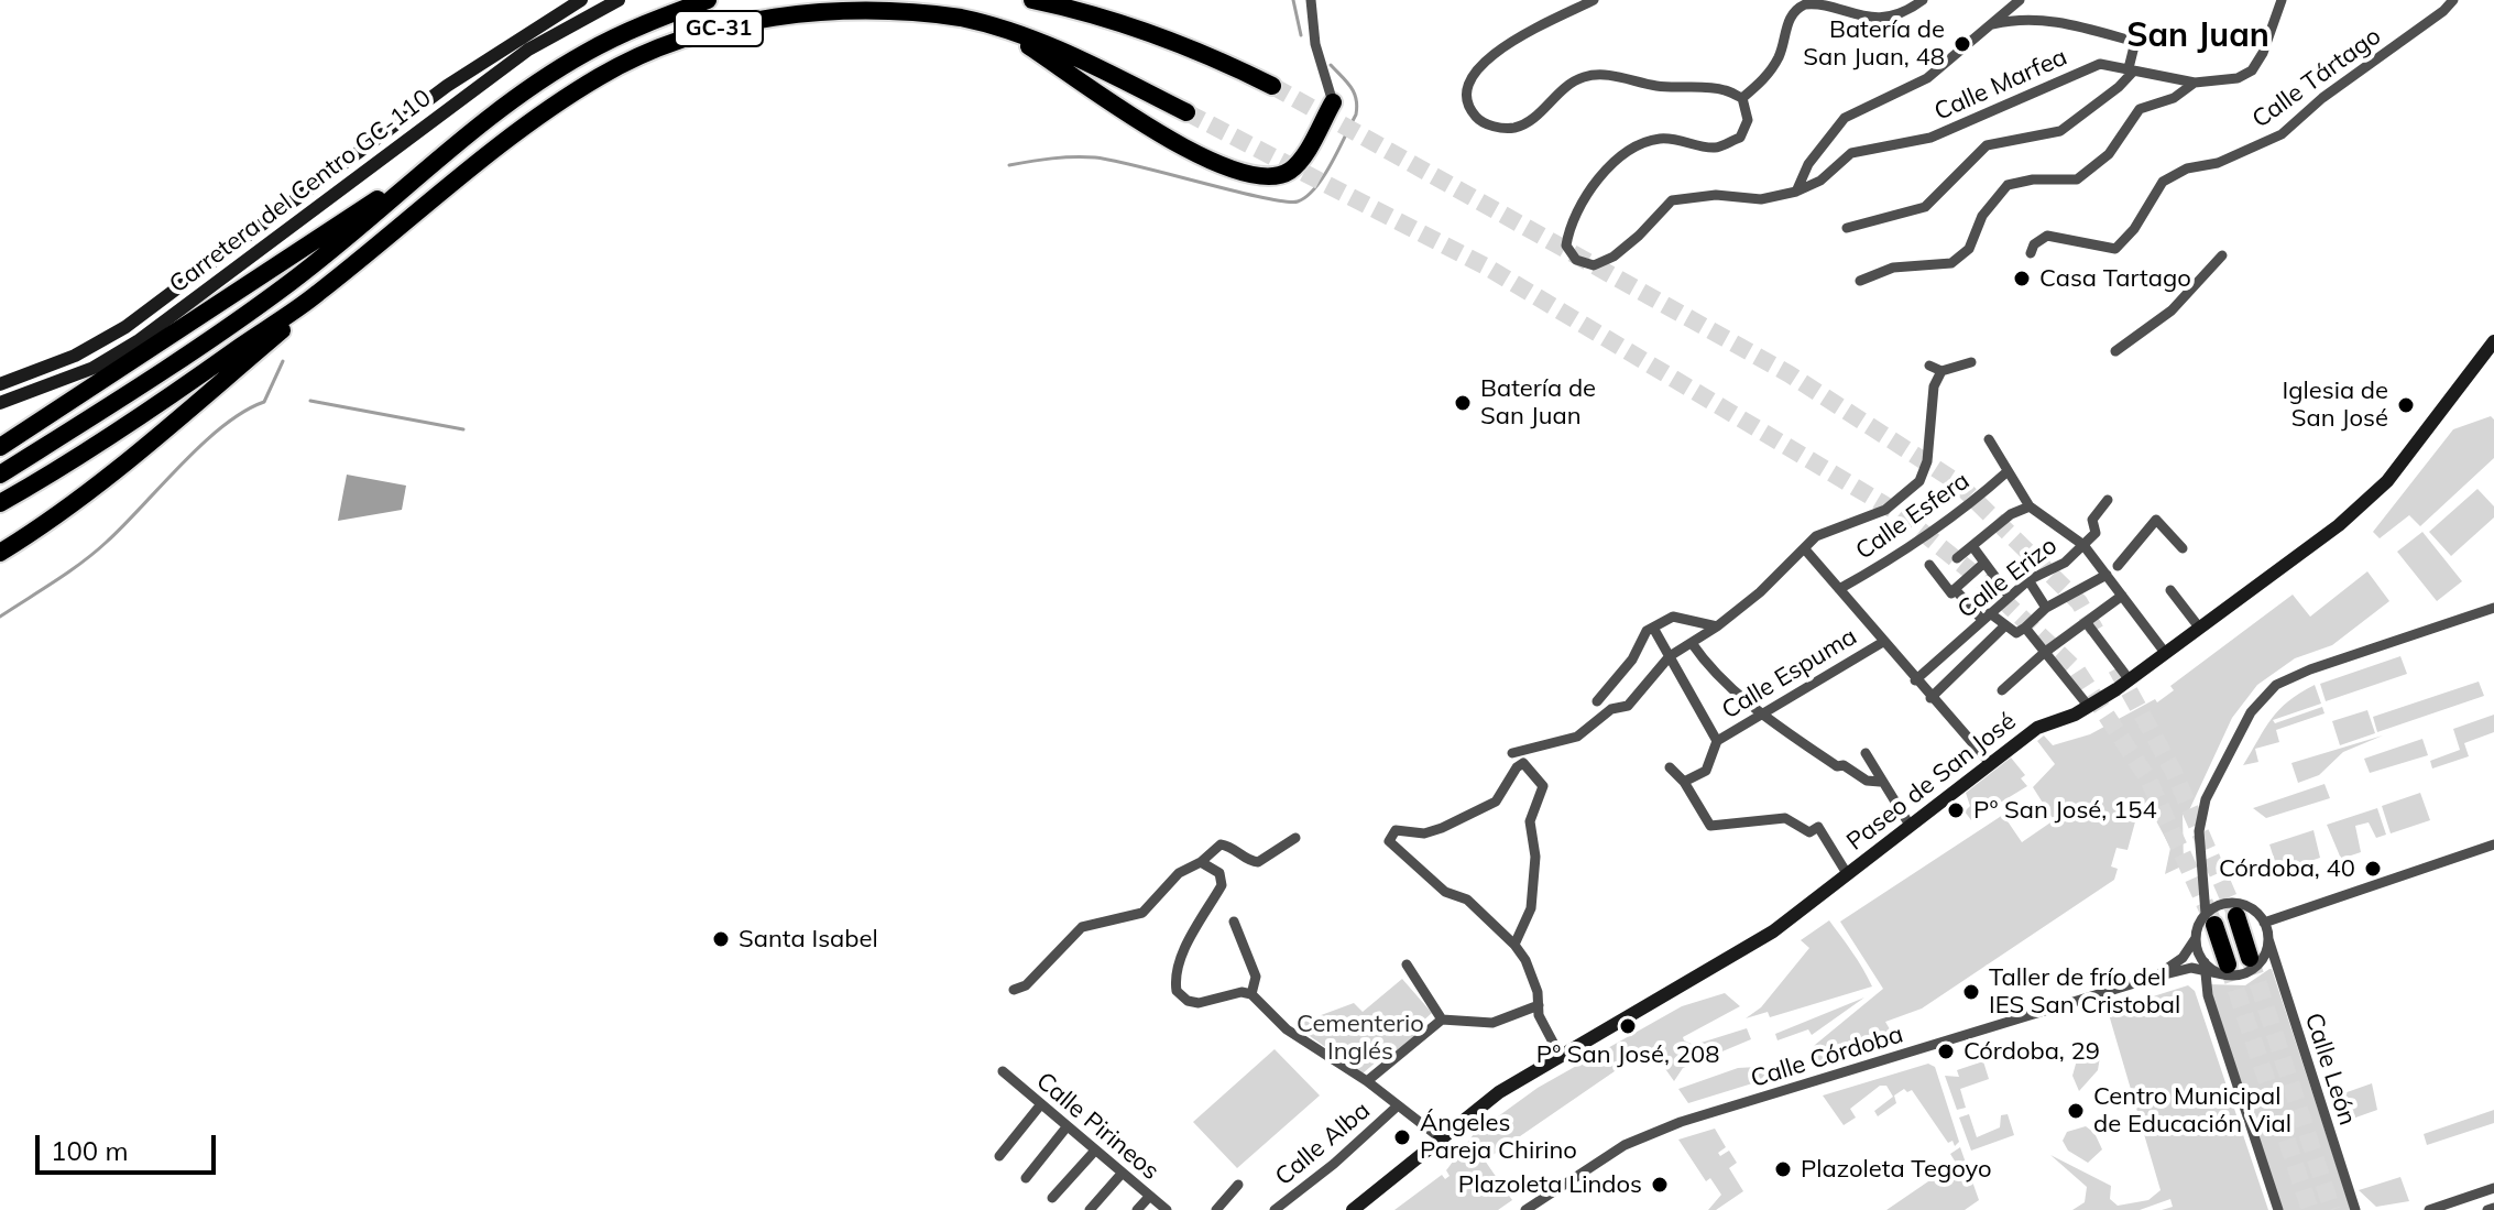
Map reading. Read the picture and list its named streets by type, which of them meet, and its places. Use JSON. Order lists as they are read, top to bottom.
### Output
{
  "streets": {
    "highway": ["GC-31"],
    "street": [
      "Calle Tártago",
      "Calle Marfea",
      "Carretera del Centro GC-110",
      "Calle Esfera",
      "Calle Erizo",
      "Calle Espuma",
      "Paseo de San José",
      "Calle Córdoba",
      "Calle León",
      "Calle Pirineos",
      "Calle Alba"
    ]
  },
  "districts": ["San Juan"],
  "parks": ["Cementerio Inglés"],
  "places": [
    "Batería de San Juan, 48",
    "Casa Tartago",
    "Batería de San Juan",
    "Iglesia de San José",
    "Pº San José, 154",
    "Córdoba, 40",
    "Santa Isabel",
    "Taller de frío del IES San Cristobal",
    "Pº San José, 208",
    "Córdoba, 29",
    "Centro Municipal de Educación Vial",
    "Ángeles Pareja Chirino",
    "Plazoleta Tegoyo",
    "Plazoleta Lindos"
  ],
  "scale_bar": "100 m"
}
